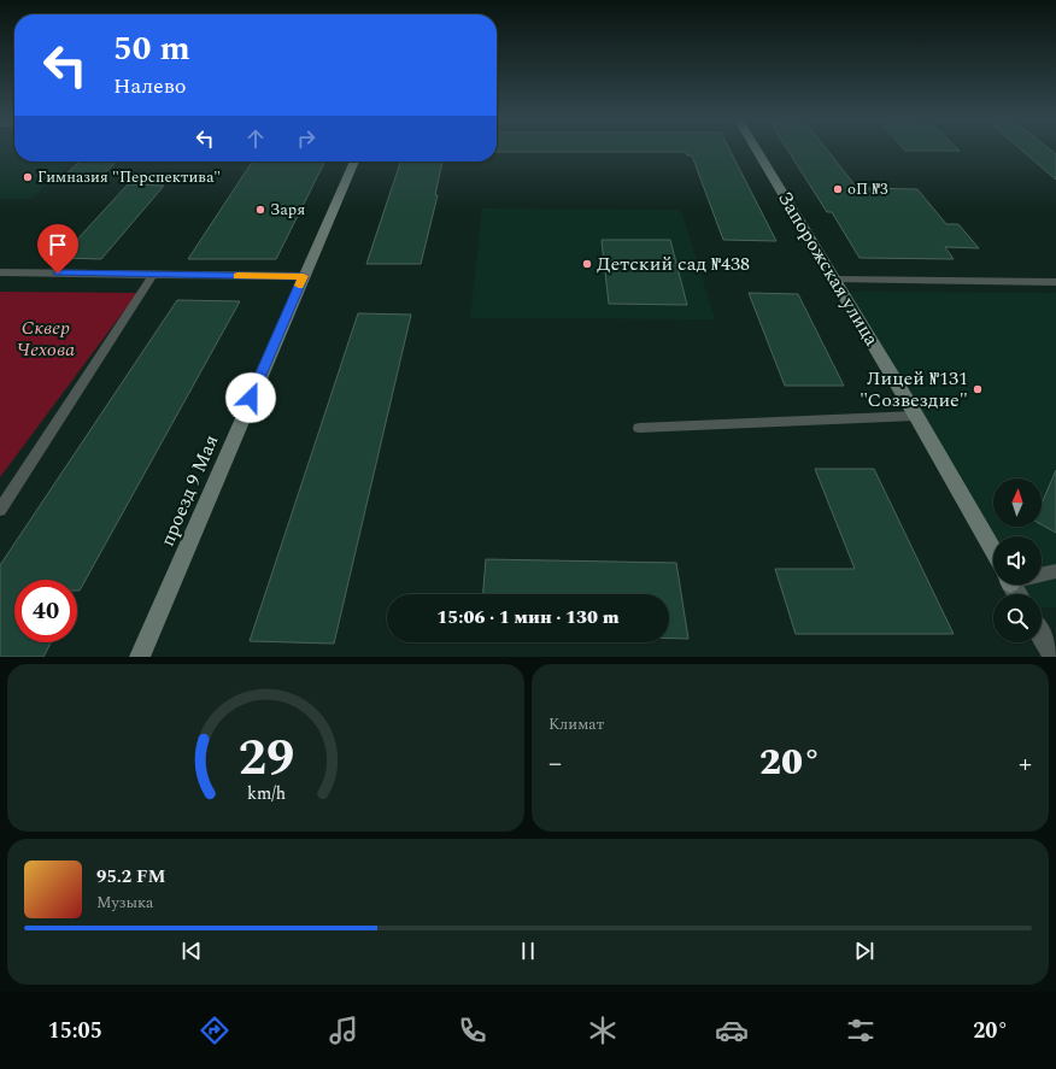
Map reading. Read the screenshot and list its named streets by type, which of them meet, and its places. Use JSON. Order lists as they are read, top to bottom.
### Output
{
  "streets": {
    "street": ["Запорожская улица", "проезд 9 Мая"]
  },
  "parks": ["Сквер Чехова"],
  "places": [
    "Гимназия \"Перспектива\"",
    "оП №3",
    "Заря",
    "Детский сад №438",
    "Лицей №131 \"Созвездие\""
  ],
  "north": "top",
  "page": {
    "turn": ["50 m", "Налево"],
    "limit": "40",
    "trip": "15:06 · 1 мин · 130 m",
    "tile": "Климат",
    "heat": ["−", "20°", "+"],
    "song": ["95.2 FM", "Музыка"],
    "tabs": ["15:05", "20°"],
    "gauge": ["29", "km/h"]
  }
}
